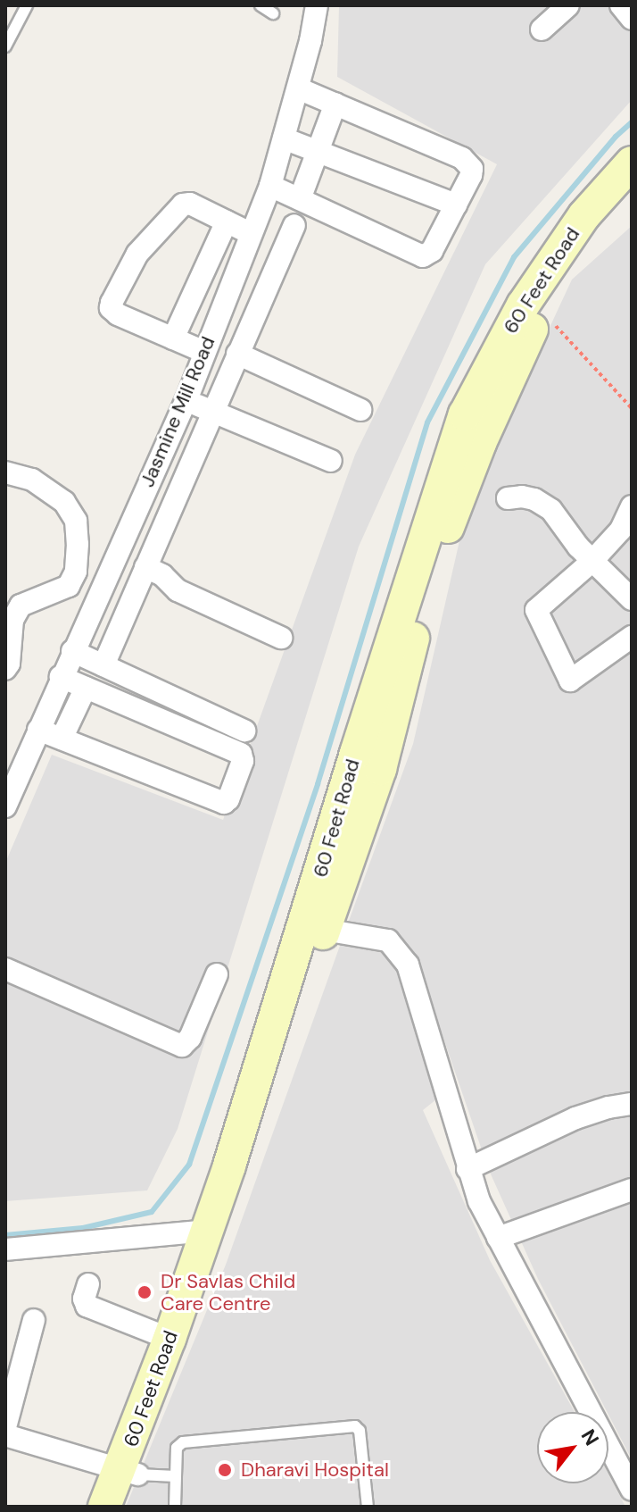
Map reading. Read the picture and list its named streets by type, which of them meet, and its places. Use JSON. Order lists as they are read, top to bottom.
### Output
{
  "streets": {
    "main road": ["60 Feet Road"],
    "street": ["Jasmine Mill Road"]
  },
  "places": ["Dr Savlas Child Care Centre", "Dharavi Hospital"],
  "north": "top right"
}
